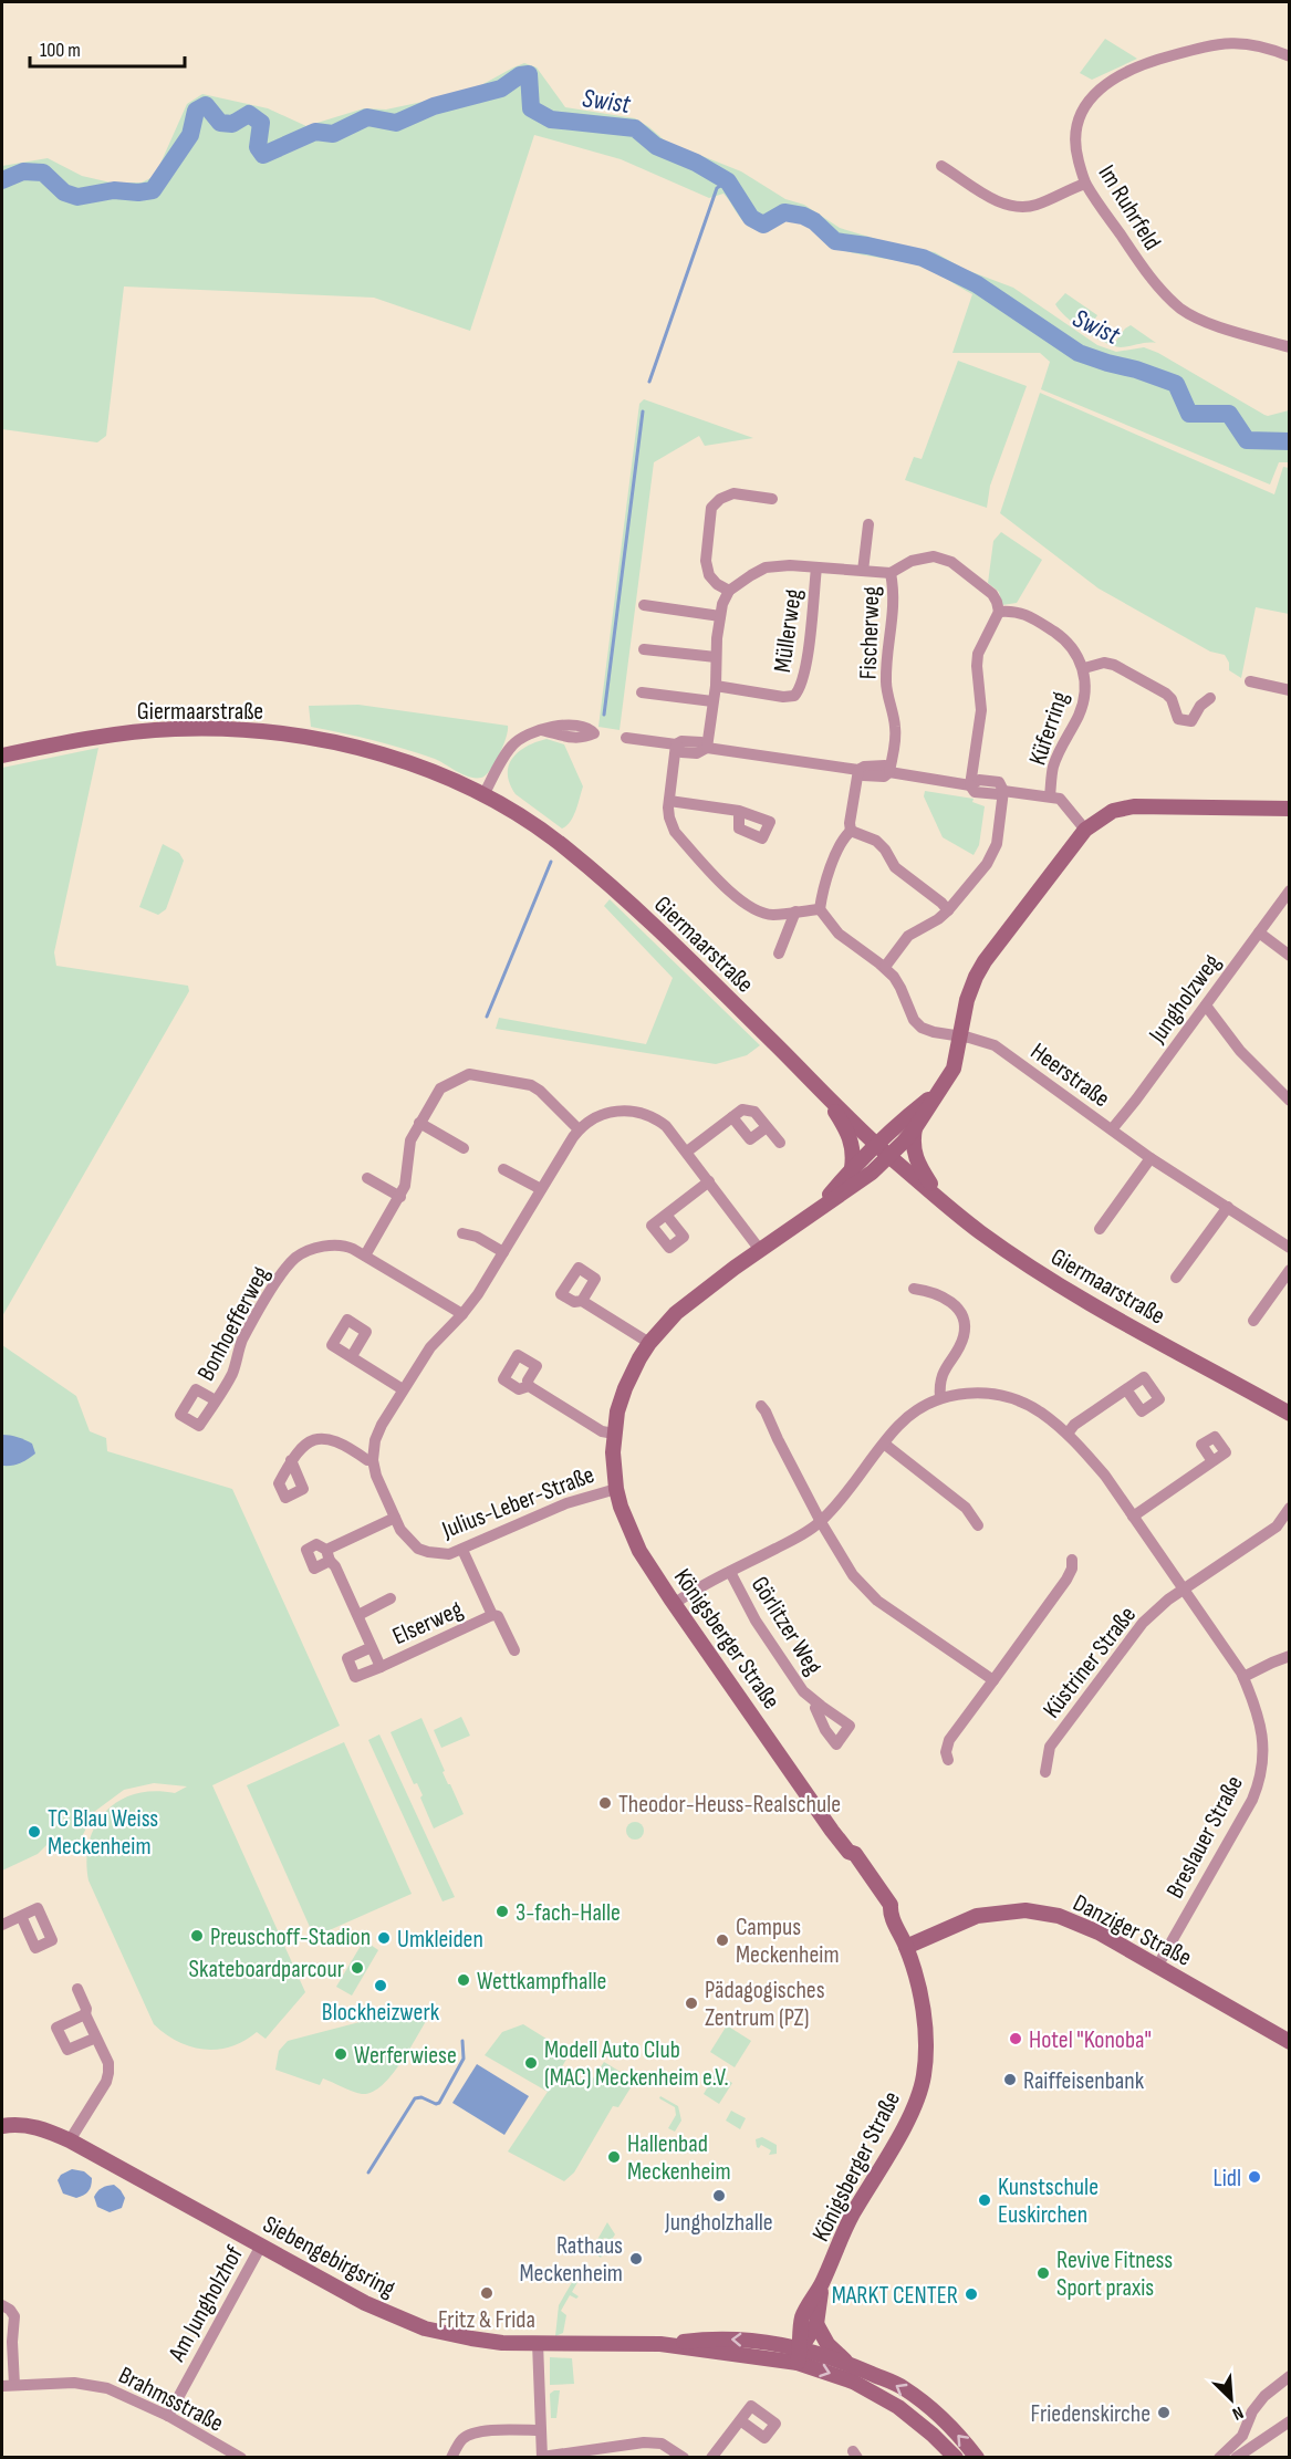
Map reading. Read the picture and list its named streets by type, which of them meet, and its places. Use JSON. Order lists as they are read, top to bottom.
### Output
{
  "streets": {
    "street": [
      "Im Ruhrfeld",
      "Müllerweg",
      "Fischerweg",
      "Giermaarstraße",
      "Küferring",
      "Jungholzweg",
      "Heerstraße",
      "Bonhoefferweg",
      "Julius-Leber-Straße",
      "Elserweg",
      "Görlitzer Weg",
      "Königsberger Straße",
      "Küstriner Straße",
      "Breslauer Straße",
      "Danziger Straße",
      "Siebengebirgsring",
      "Am Jungholzhof",
      "Brahmsstraße"
    ]
  },
  "crossings": [
    ["Giermaarstraße", "Königsberger Straße"],
    ["Jungholzweg", "Heerstraße"],
    ["Heerstraße", "Königsberger Straße"],
    ["Julius-Leber-Straße", "Elserweg"],
    ["Julius-Leber-Straße", "Königsberger Straße"],
    ["Görlitzer Weg", "Breslauer Straße"],
    ["Königsberger Straße", "Breslauer Straße"],
    ["Königsberger Straße", "Danziger Straße"],
    ["Königsberger Straße", "Siebengebirgsring"],
    ["Küstriner Straße", "Breslauer Straße"],
    ["Breslauer Straße", "Danziger Straße"],
    ["Siebengebirgsring", "Am Jungholzhof"],
    ["Am Jungholzhof", "Brahmsstraße"]
  ],
  "water": ["Swist"],
  "places": [
    "Theodor-Heuss-Realschule",
    "TC Blau Weiss Meckenheim",
    "3-fach-Halle",
    "Preuschoff-Stadion",
    "Umkleiden",
    "Campus Meckenheim",
    "Skateboardparcour",
    "Wettkampfhalle",
    "Blockheizwerk",
    "Pädagogisches Zentrum (PZ)",
    "Hotel \"Konoba\"",
    "Werferwiese",
    "Modell Auto Club (MAC) Meckenheim e.V.",
    "Raiffeisenbank",
    "Hallenbad Meckenheim",
    "Lidl",
    "Jungholzhalle",
    "Kunstschule Euskirchen",
    "Rathaus Meckenheim",
    "Revive Fitness Sport praxis",
    "Fritz & Frida",
    "MARKT CENTER",
    "Friedenskirche"
  ],
  "scale_bar": "100 m",
  "north": "bottom right"
}
